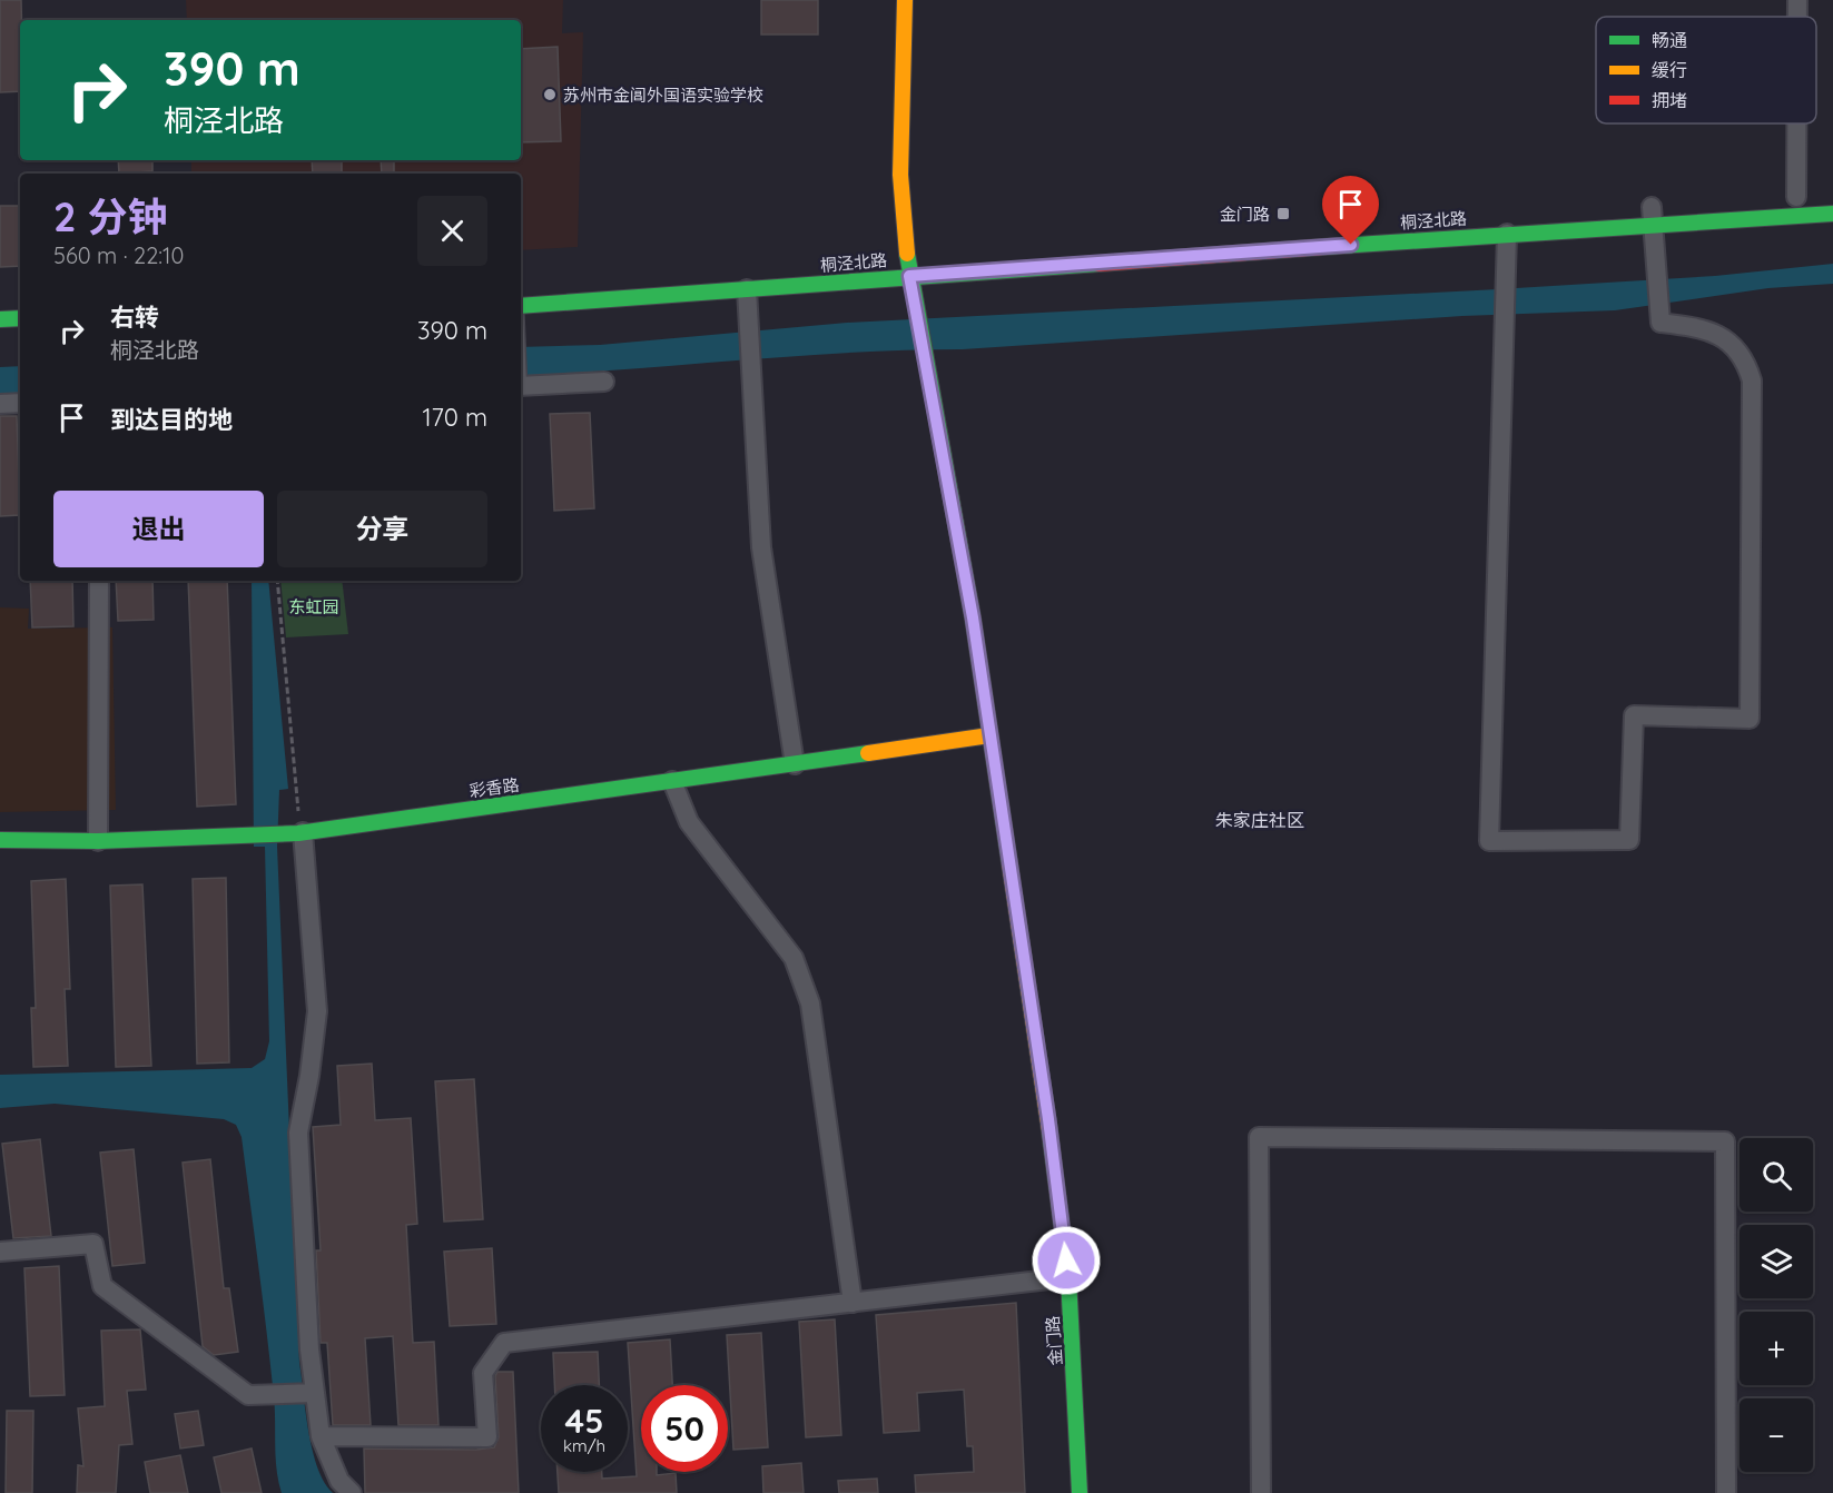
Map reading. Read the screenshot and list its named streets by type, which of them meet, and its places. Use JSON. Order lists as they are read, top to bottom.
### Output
{
  "streets": {
    "main road": ["桐泾北路", "彩香路", "金门路"]
  },
  "crossings": [
    ["桐泾北路", "金门路"],
    ["彩香路", "金门路"]
  ],
  "districts": ["朱家庄社区"],
  "parks": ["东虹园"],
  "places": {
    "other": ["苏州市金阊外国语实验学校"],
    "transit": ["金门路"]
  },
  "legend": ["畅通", "缓行", "拥堵"],
  "page": {
    "turn": ["390 m", "桐泾北路"],
    "heading": ["2 分钟", "560 m · 22:10"],
    "list": [
      {
        "name": "右转",
        "note": "桐泾北路",
        "value": "390 m"
      },
      {
        "name": "到达目的地",
        "value": "170 m"
      }
    ],
    "buttons": ["退出", "分享"],
    "map_buttons": ["+", "−"],
    "speed": "45 km/h",
    "limit": "50"
  }
}
